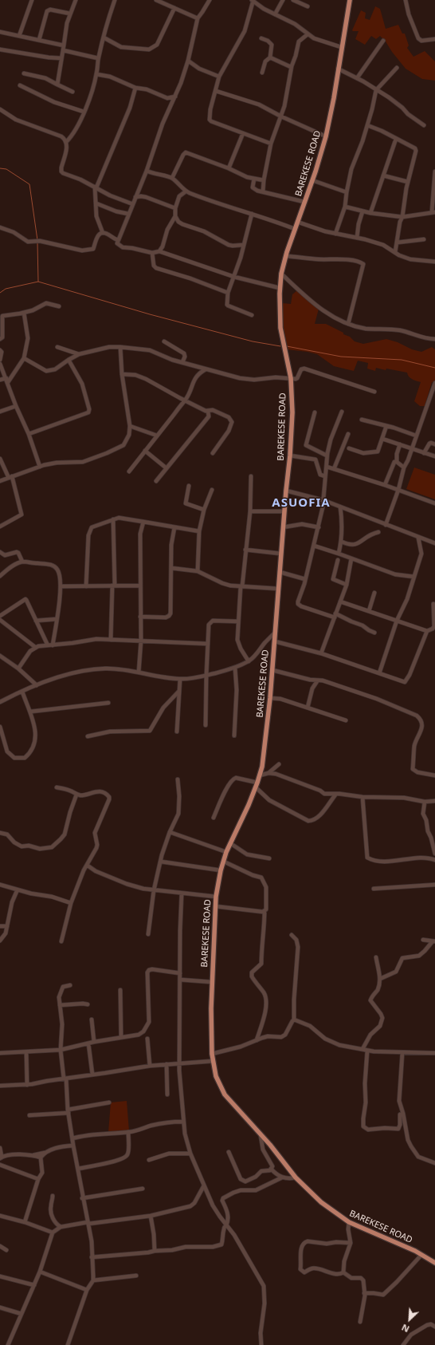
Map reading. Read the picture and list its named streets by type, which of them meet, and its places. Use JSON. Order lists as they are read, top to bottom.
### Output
{
  "streets": {
    "main road": ["BAREKESE ROAD"]
  },
  "districts": ["ASUOFIA"],
  "north": "bottom left"
}
